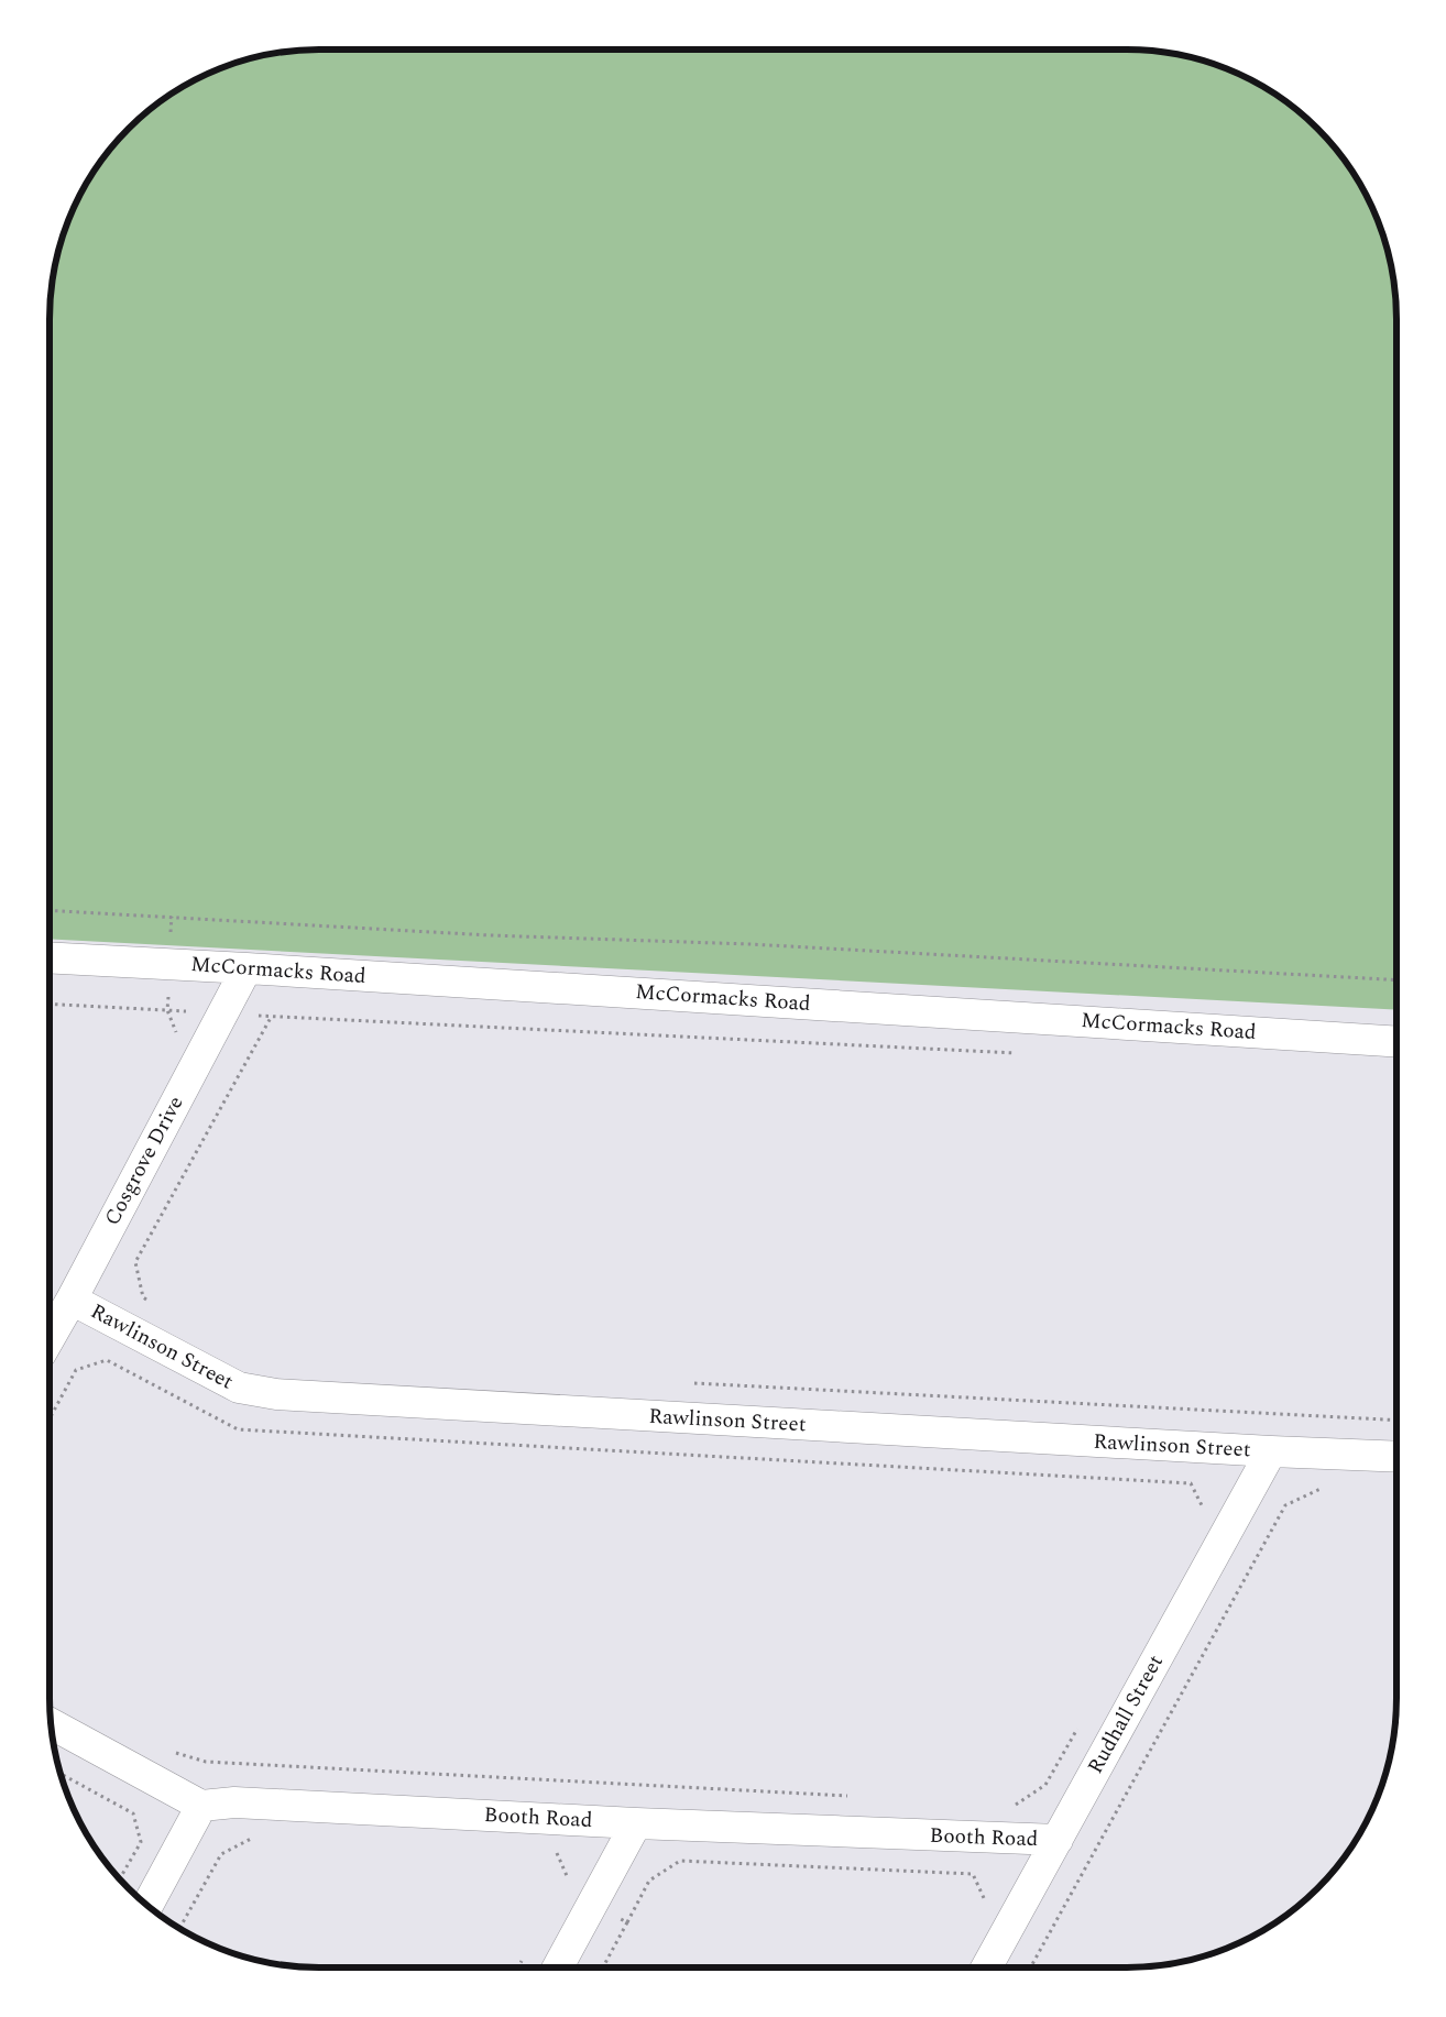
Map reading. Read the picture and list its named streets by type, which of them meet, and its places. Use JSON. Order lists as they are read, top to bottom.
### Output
{
  "streets": {
    "street": [
      "McCormacks Road",
      "Cosgrove Drive",
      "Rawlinson Street",
      "Rudhall Street",
      "Booth Road"
    ]
  },
  "crossings": [
    ["McCormacks Road", "Cosgrove Drive"],
    ["Cosgrove Drive", "Rawlinson Street"],
    ["Rawlinson Street", "Rudhall Street"],
    ["Rudhall Street", "Booth Road"]
  ]
}
